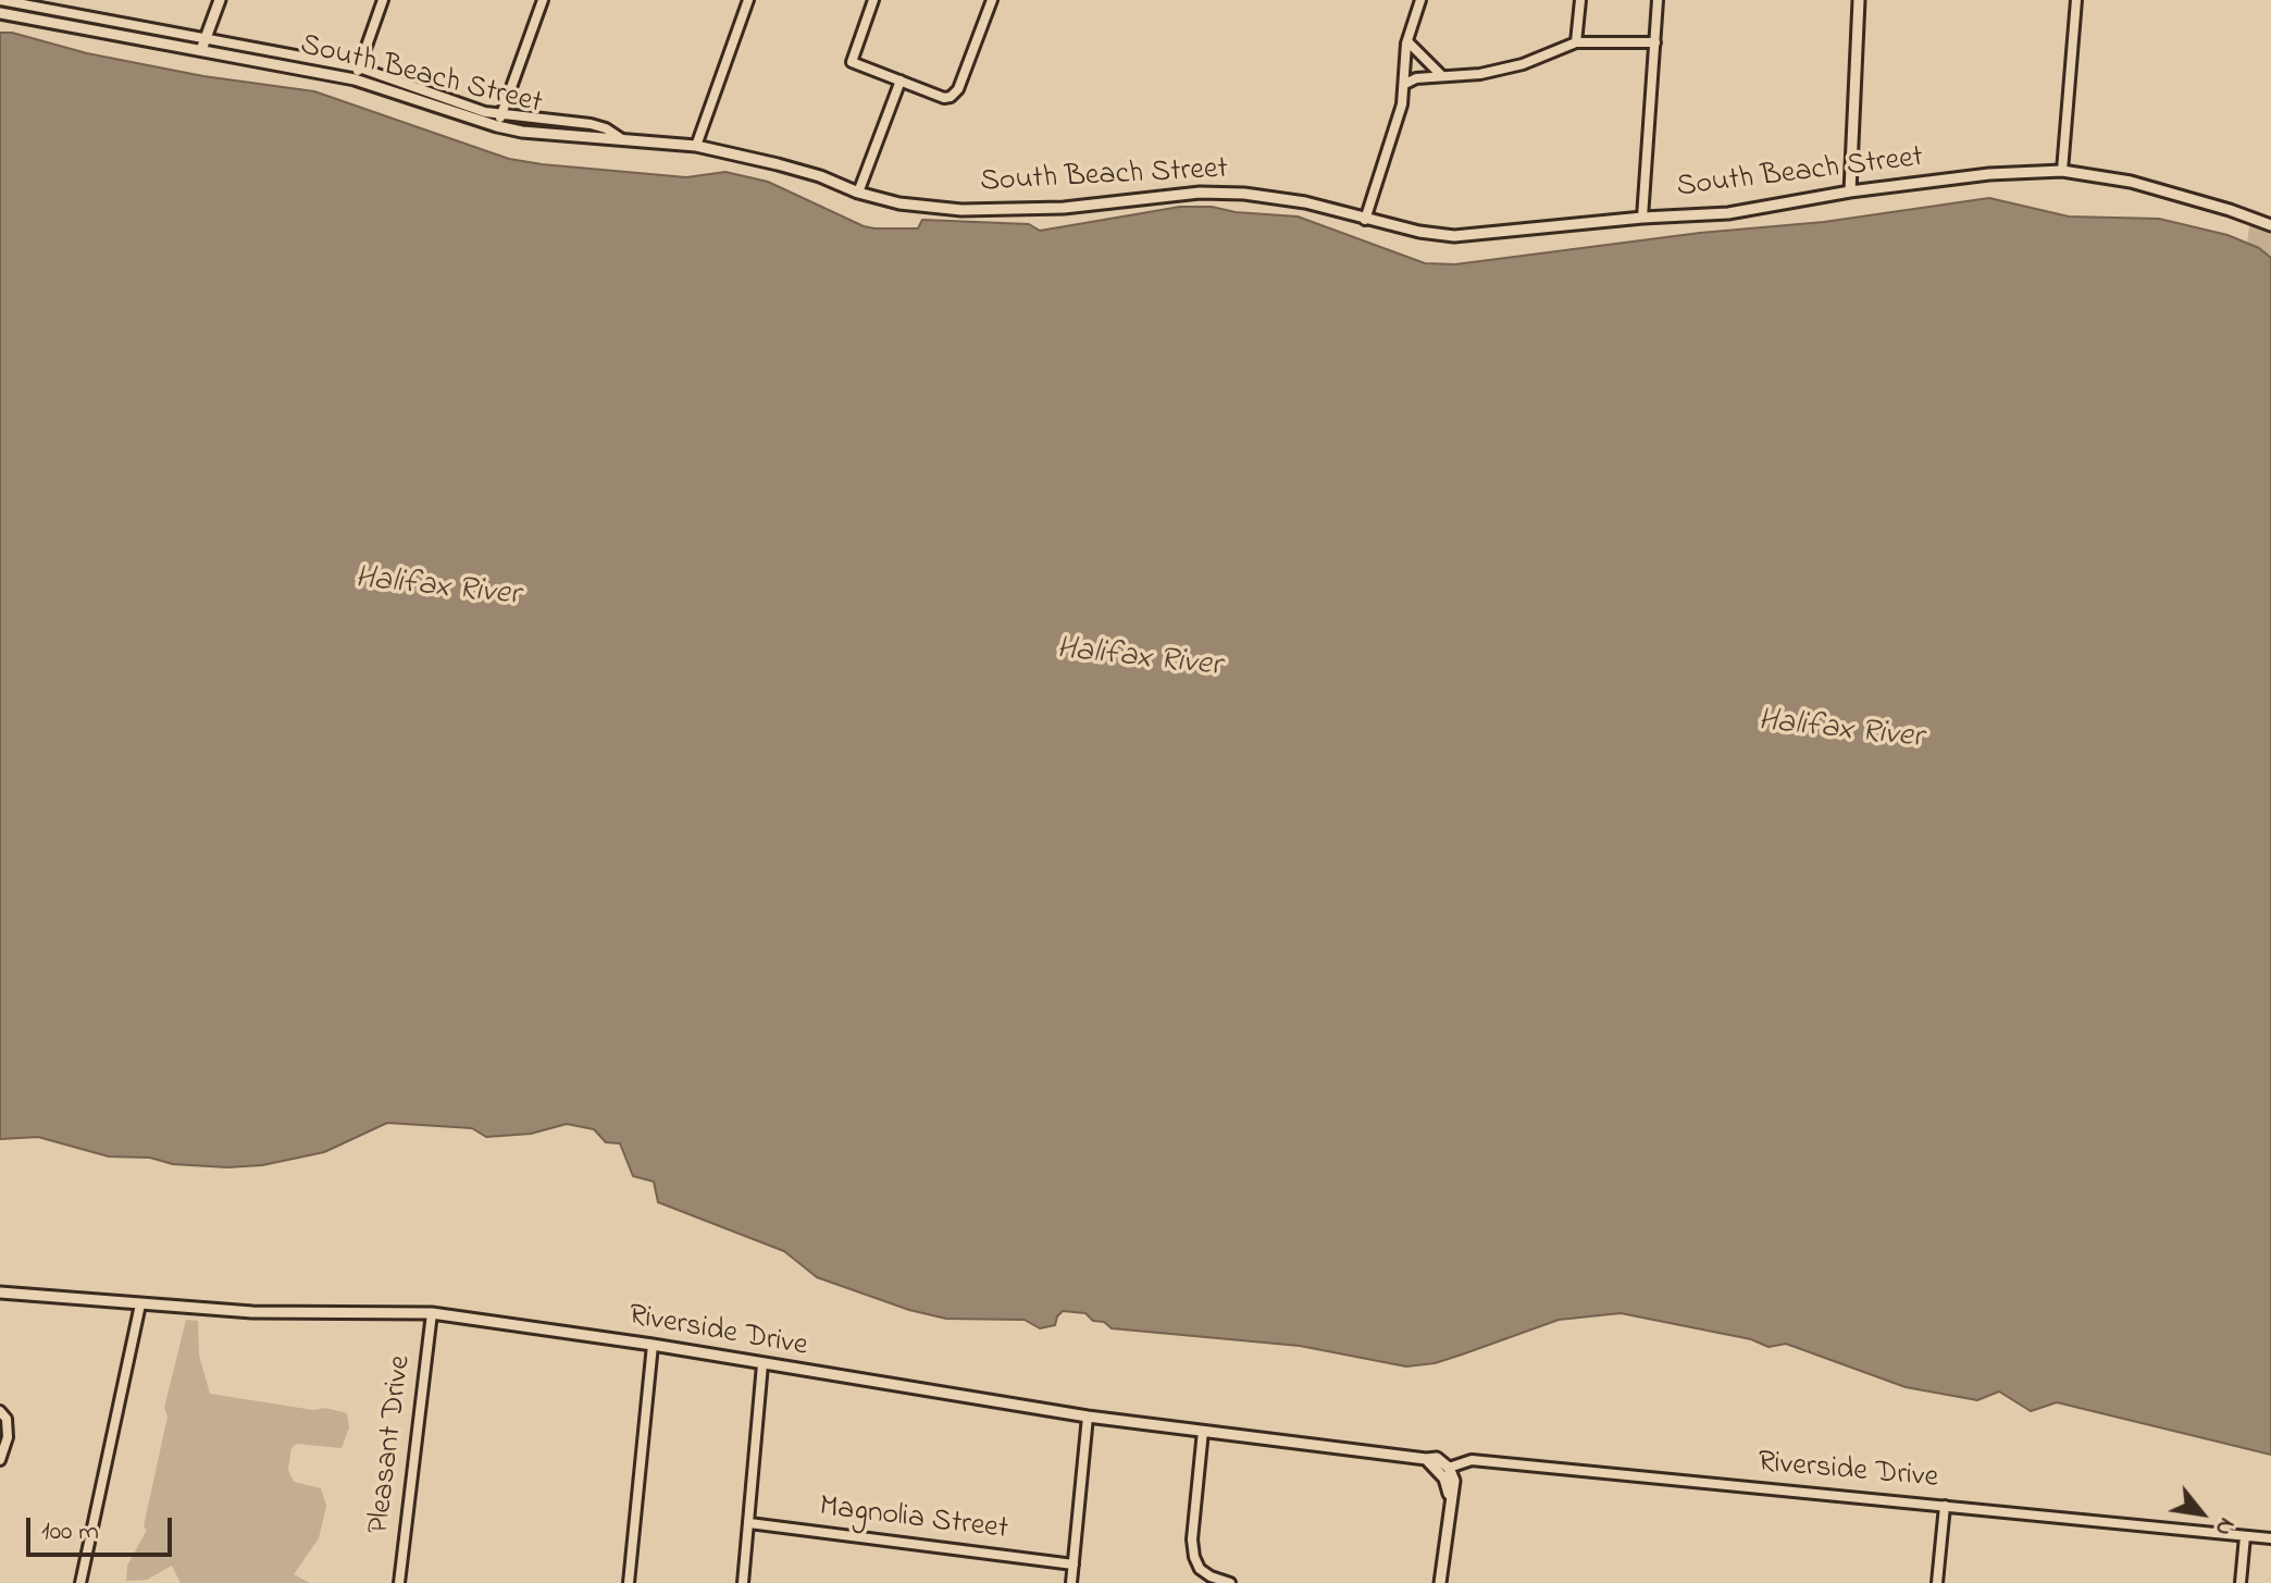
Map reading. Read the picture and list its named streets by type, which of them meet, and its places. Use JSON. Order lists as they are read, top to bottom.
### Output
{
  "streets": {
    "street": [
      "South Beach Street",
      "Riverside Drive",
      "Pleasant Drive",
      "Magnolia Street"
    ]
  },
  "crossings": [
    ["Riverside Drive", "Pleasant Drive"]
  ],
  "water": ["Halifax River"],
  "scale_bar": "100 m",
  "north": "bottom right"
}
